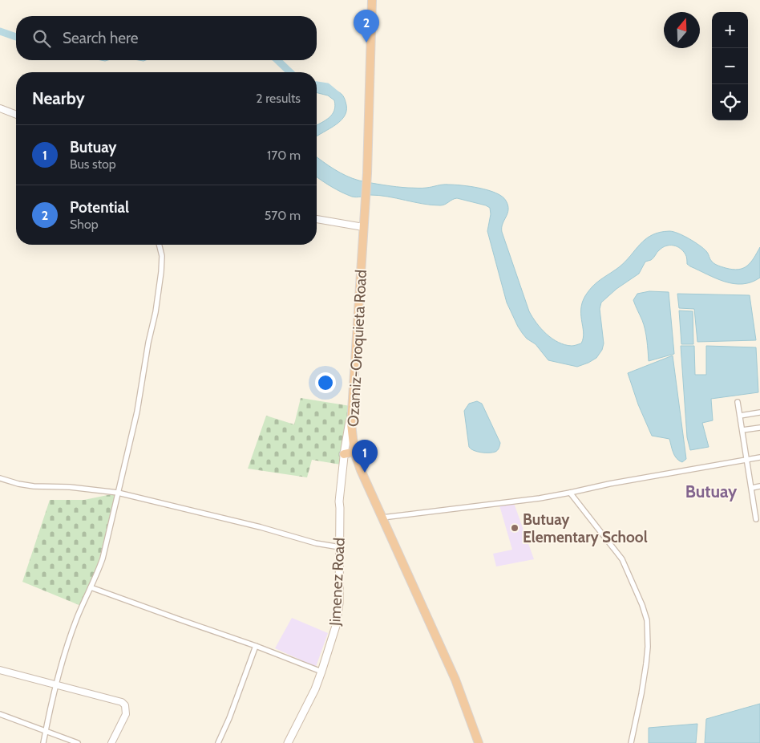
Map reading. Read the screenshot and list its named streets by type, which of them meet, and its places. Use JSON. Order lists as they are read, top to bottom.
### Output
{
  "streets": {
    "highway": ["Ozamiz-Oroquieta Road"],
    "main road": ["Jimenez Road"]
  },
  "crossings": [
    ["Ozamiz-Oroquieta Road", "Jimenez Road"]
  ],
  "districts": ["Butuay"],
  "places": ["Butuay Elementary School"],
  "north": "top",
  "page": {
    "pins": ["2", "1"],
    "map_buttons": ["+", "−"],
    "search": "Search here",
    "heading": ["Nearby", "2 results"],
    "list": [
      {
        "mark": "1",
        "name": "Butuay",
        "note": "Bus stop",
        "value": "170 m"
      },
      {
        "mark": "2",
        "name": "Potential",
        "note": "Shop",
        "value": "570 m"
      }
    ]
  }
}
